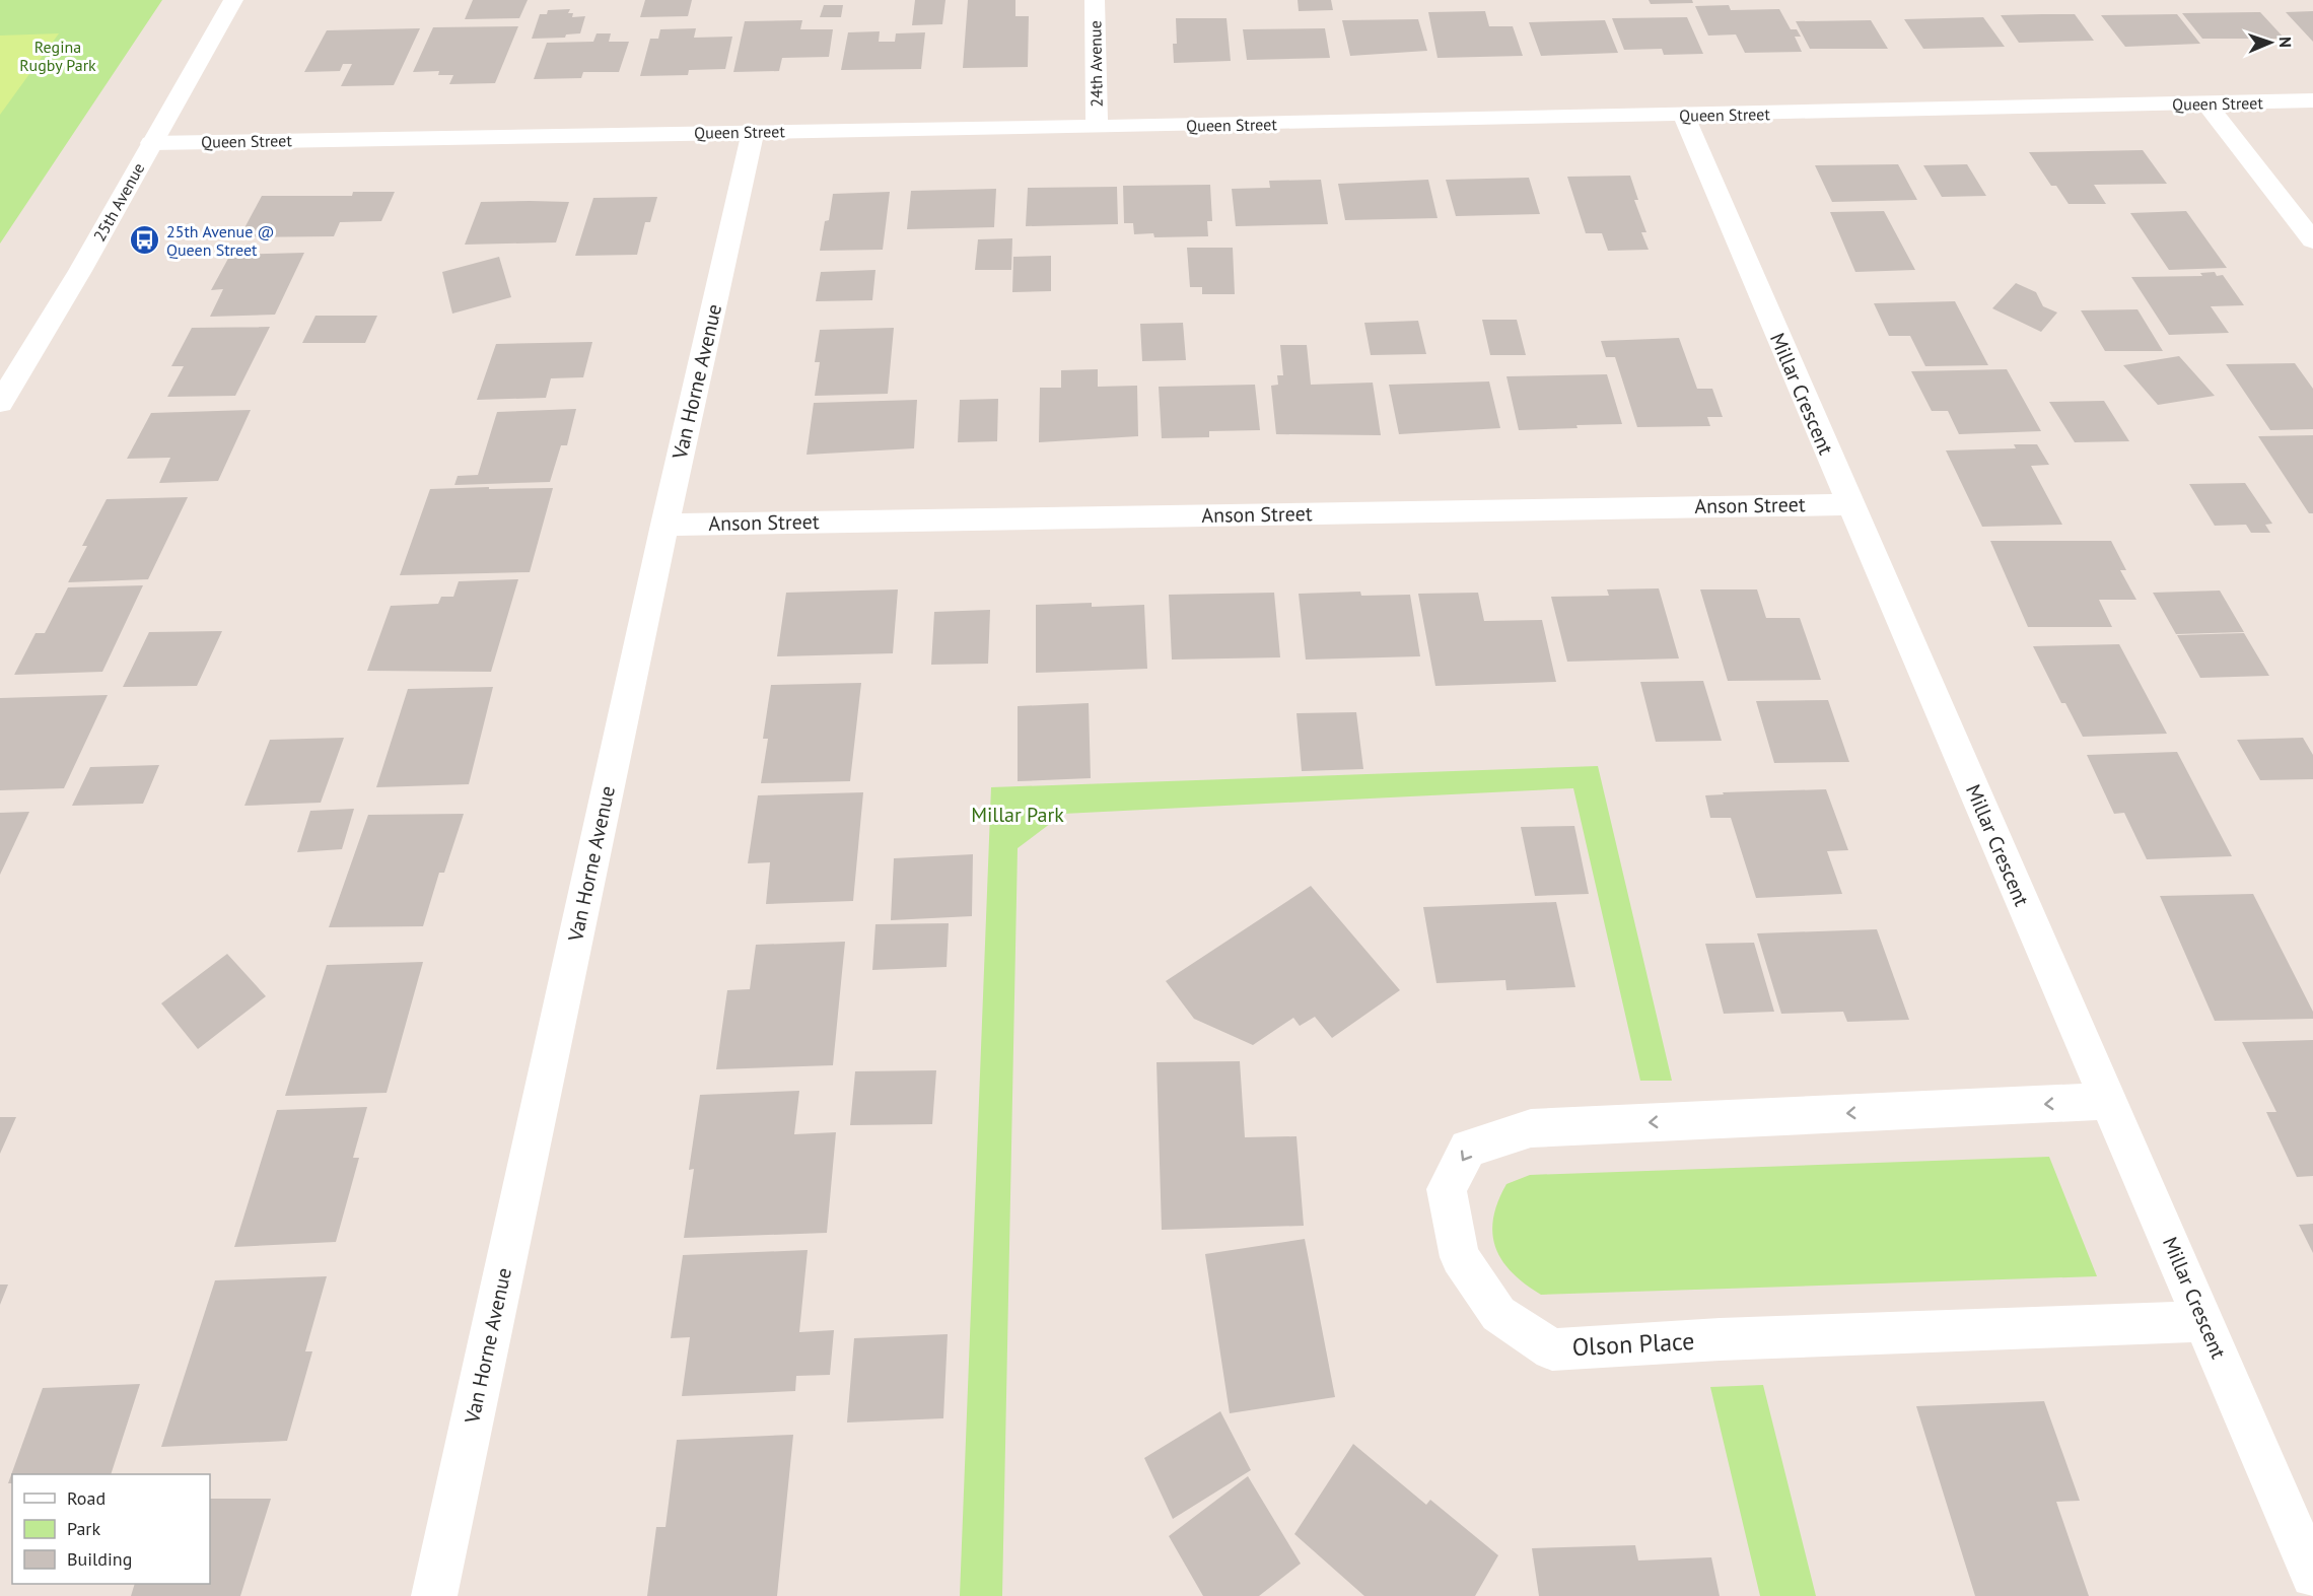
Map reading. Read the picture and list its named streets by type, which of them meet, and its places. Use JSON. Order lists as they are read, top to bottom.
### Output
{
  "streets": {
    "street": [
      "24th Avenue",
      "Queen Street",
      "25th Avenue",
      "Van Horne Avenue",
      "Millar Crescent",
      "Anson Street",
      "Olson Place"
    ]
  },
  "crossings": [
    ["24th Avenue", "Queen Street"],
    ["Queen Street", "25th Avenue"],
    ["Queen Street", "Van Horne Avenue"],
    ["Queen Street", "Millar Crescent"],
    ["Van Horne Avenue", "Anson Street"],
    ["Millar Crescent", "Anson Street"],
    ["Millar Crescent", "Olson Place"]
  ],
  "parks": ["Regina Rugby Park", "Millar Park"],
  "places": {
    "bus stop": ["25th Avenue @ Queen Street"]
  },
  "legend": ["Road", "Park", "Building"],
  "north": "right"
}
